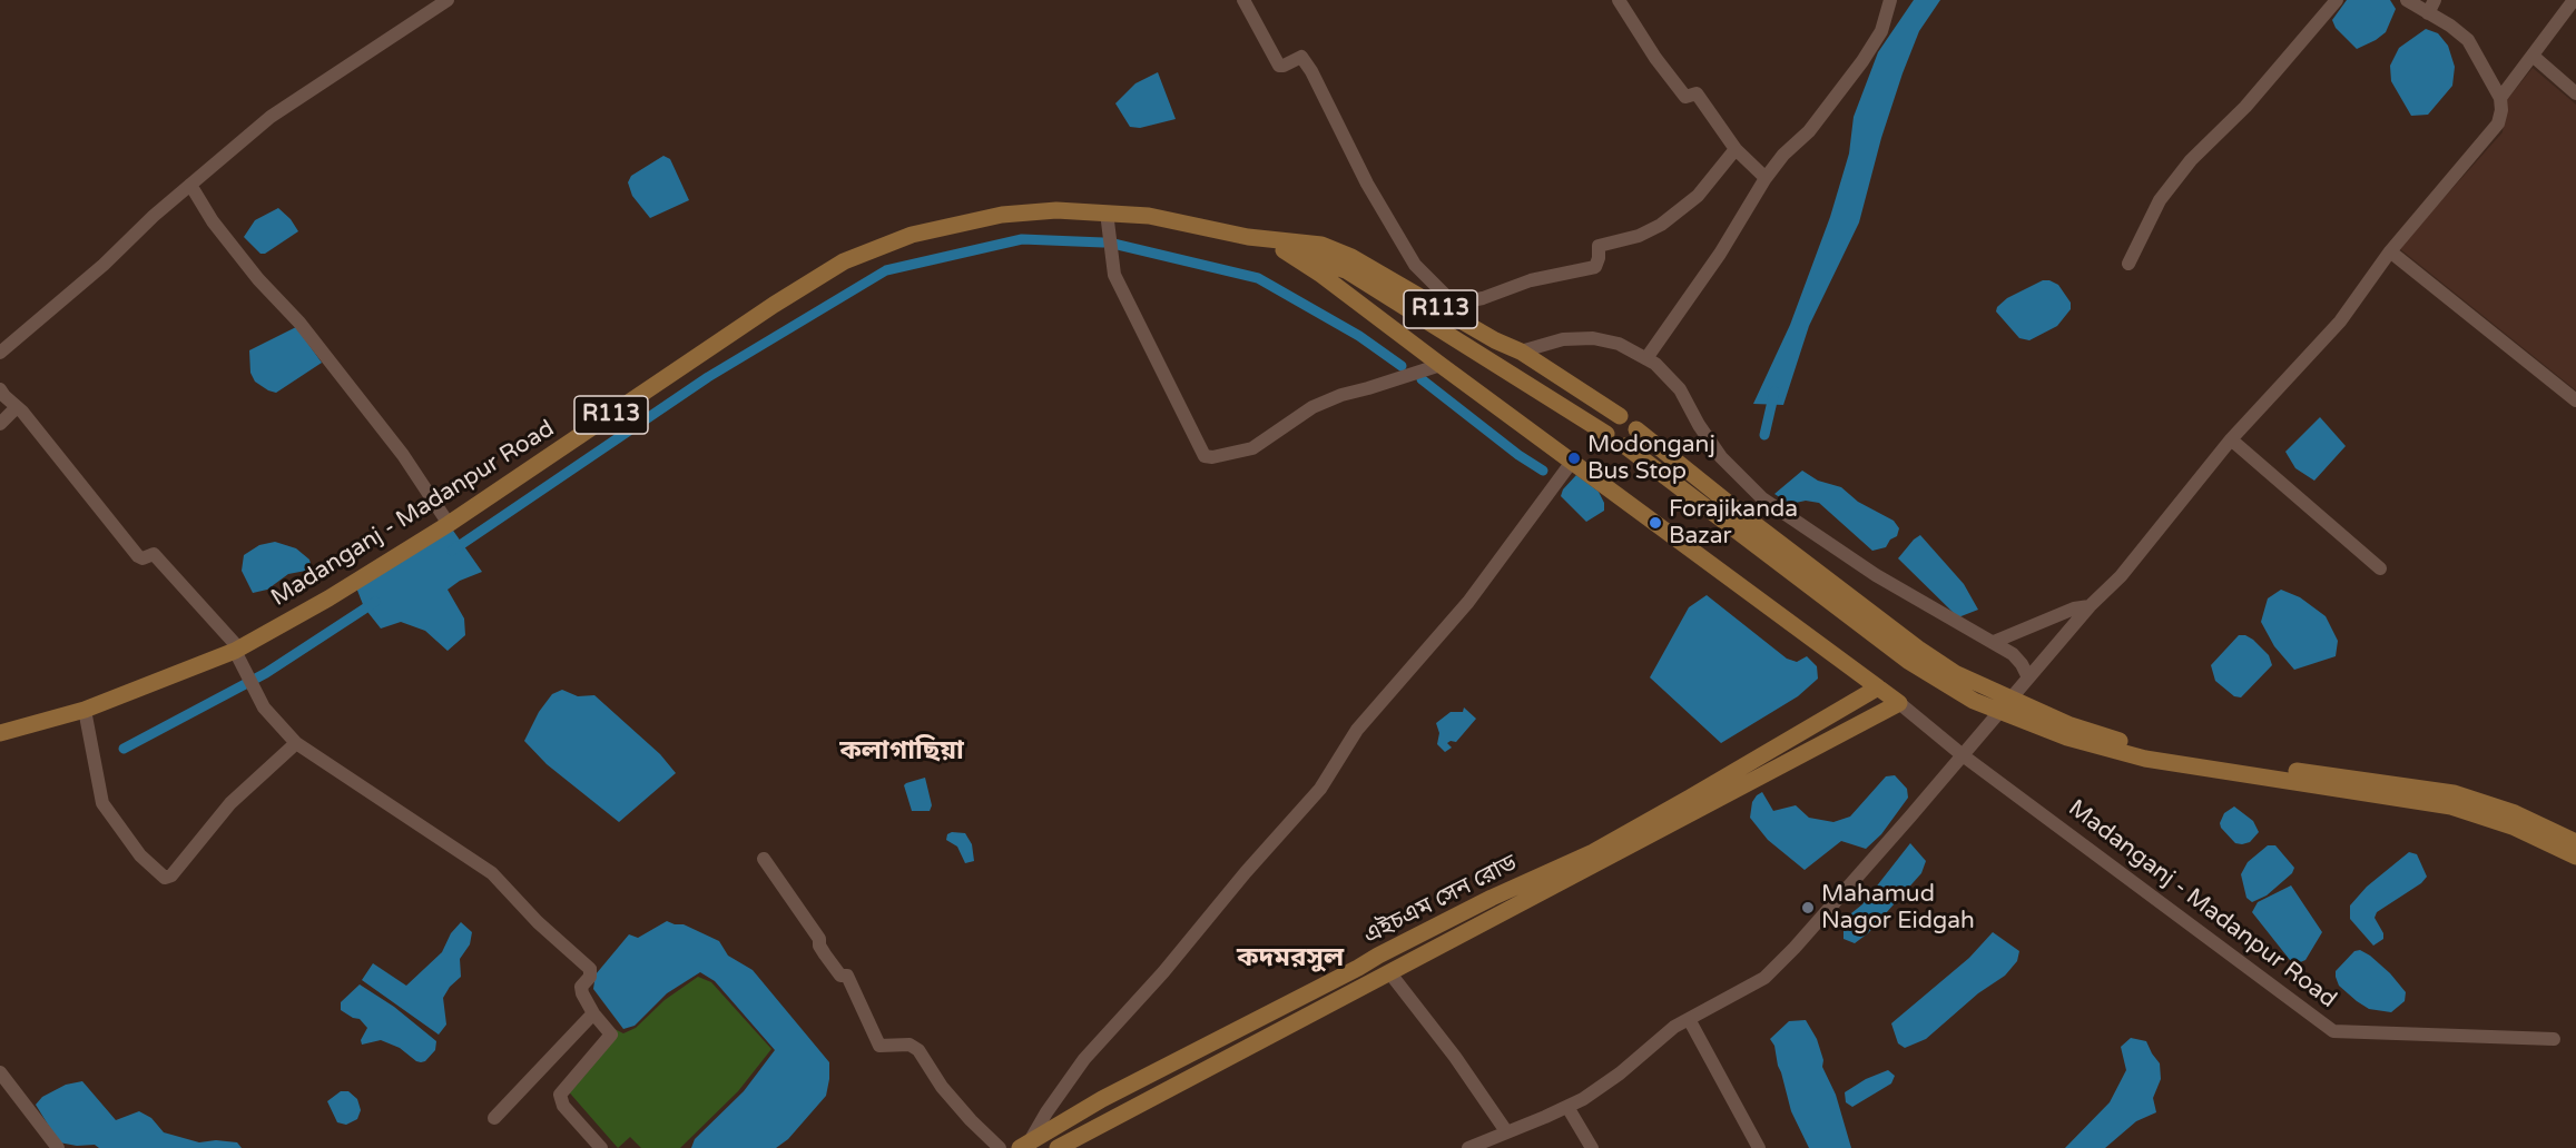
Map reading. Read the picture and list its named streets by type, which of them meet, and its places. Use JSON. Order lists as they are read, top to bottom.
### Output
{
  "streets": {
    "main road": ["R113", "Madanganj - Madanpur Road", "এইচএম সেন রোড"]
  },
  "crossings": [
    ["Madanganj - Madanpur Road", "এইচএম সেন রোড"]
  ],
  "districts": ["কলাগাছিয়া", "কদমরসুল"],
  "places": ["Modonganj Bus Stop", "Forajikanda Bazar", "Mahamud Nagor Eidgah"]
}
